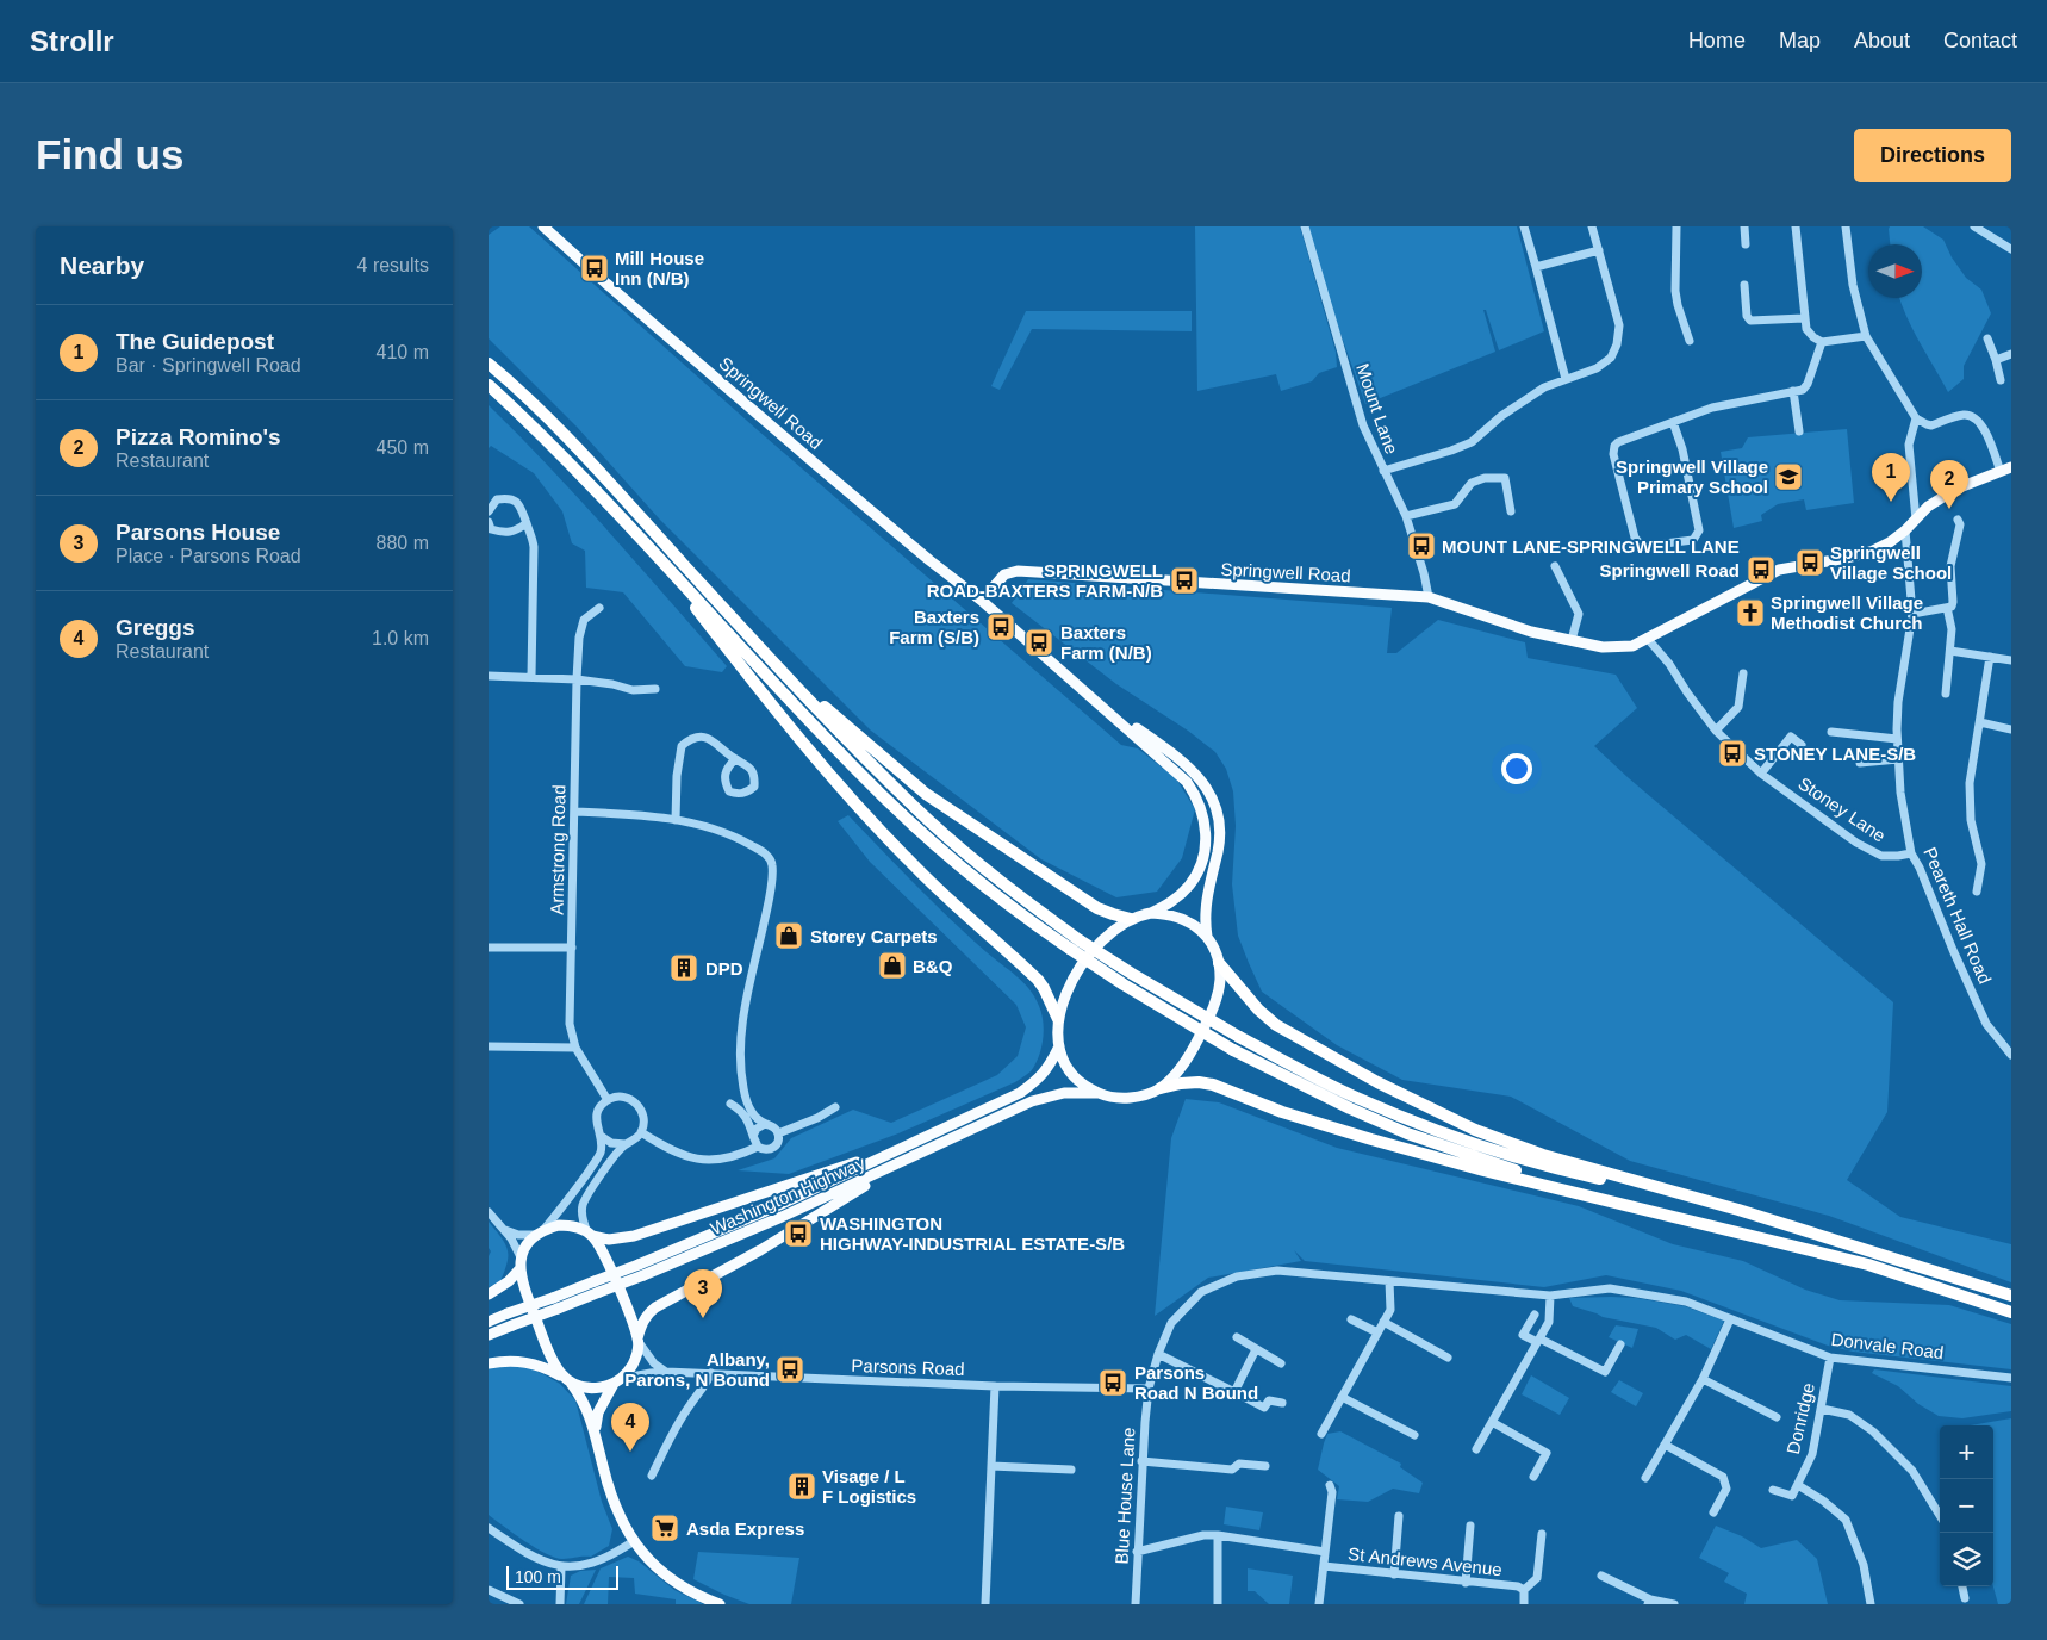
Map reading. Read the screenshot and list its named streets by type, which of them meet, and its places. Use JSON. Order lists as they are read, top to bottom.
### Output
{
  "streets": {
    "main road": ["Springwell Road", "Washington Highway"],
    "street": [
      "Mount Lane",
      "Stoney Lane",
      "Armstrong Road",
      "Peareth Hall Road",
      "Donvale Road",
      "Parsons Road",
      "Donridge",
      "Blue House Lane",
      "St Andrews Avenue"
    ]
  },
  "crossings": [
    ["Springwell Road", "Mount Lane"],
    ["Springwell Road", "Stoney Lane"],
    ["Springwell Road", "Peareth Hall Road"],
    ["Springwell Road", "Washington Highway"],
    ["Stoney Lane", "Peareth Hall Road"],
    ["Donvale Road", "Parsons Road"],
    ["Donvale Road", "Donridge"],
    ["Donvale Road", "Blue House Lane"],
    ["Parsons Road", "Blue House Lane"],
    ["Blue House Lane", "St Andrews Avenue"]
  ],
  "places": {
    "bus stop": [
      "Mill House Inn (N/B)",
      "MOUNT LANE-SPRINGWELL LANE",
      "Springwell Village School",
      "Springwell Road",
      "SPRINGWELL ROAD-BAXTERS FARM-N/B",
      "Baxters Farm (S/B)",
      "Baxters Farm (N/B)",
      "STONEY LANE-S/B",
      "WASHINGTON HIGHWAY-INDUSTRIAL ESTATE-S/B",
      "Albany, Parons, N Bound",
      "Parsons Road N Bound"
    ],
    "school or university": ["Springwell Village Primary School"],
    "church": ["Springwell Village Methodist Church"],
    "shop": ["Storey Carpets", "B&Q"],
    "building": ["DPD", "Visage / L F Logistics"],
    "supermarket": ["Asda Express"]
  },
  "scale_bar": "100 m",
  "north": "right",
  "page": {
    "header": "Strollr",
    "nav": [
      "Home",
      "Map",
      "About",
      "Contact"
    ],
    "buttons": "Directions",
    "title": "Find us",
    "heading": ["Nearby", "4 results"],
    "list": [
      {
        "mark": "1",
        "name": "The Guidepost",
        "note": "Bar · Springwell Road",
        "value": "410 m"
      },
      {
        "mark": "2",
        "name": "Pizza Romino's",
        "note": "Restaurant",
        "value": "450 m"
      },
      {
        "mark": "3",
        "name": "Parsons House",
        "note": "Place · Parsons Road",
        "value": "880 m"
      },
      {
        "mark": "4",
        "name": "Greggs",
        "note": "Restaurant",
        "value": "1.0 km"
      }
    ],
    "pins": [
      "1",
      "2",
      "3",
      "4"
    ],
    "map_buttons": ["+", "−"],
    "scale": "100 m"
  }
}
